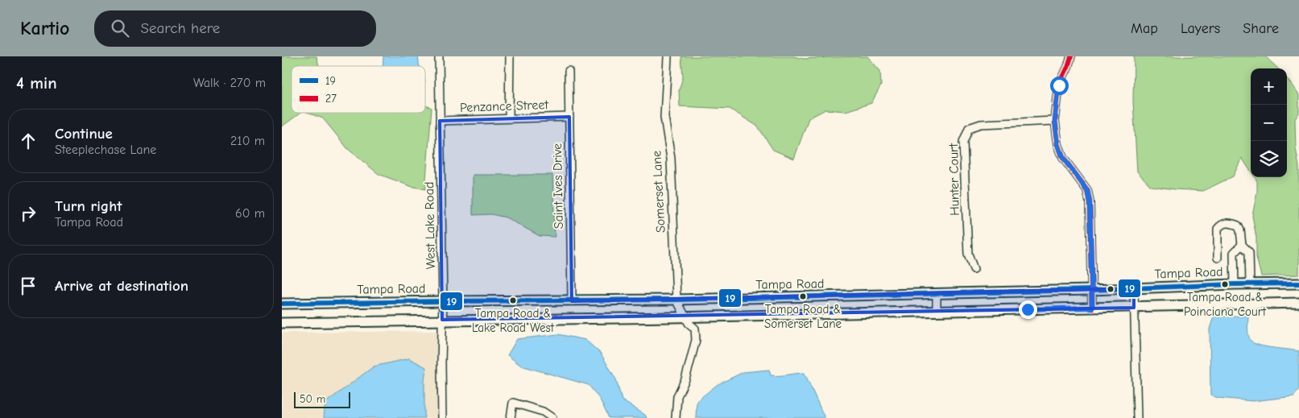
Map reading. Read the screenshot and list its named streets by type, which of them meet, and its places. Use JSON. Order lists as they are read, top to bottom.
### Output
{
  "streets": {
    "main road": ["Tampa Road"],
    "street": [
      "Penzance Street",
      "Hunter Court",
      "Saint Ives Drive",
      "Somerset Lane",
      "West Lake Road"
    ]
  },
  "crossings": [
    ["Penzance Street", "Saint Ives Drive"],
    ["Penzance Street", "West Lake Road"],
    ["Saint Ives Drive", "Tampa Road"],
    ["Somerset Lane", "Tampa Road"],
    ["West Lake Road", "Tampa Road"]
  ],
  "places": ["Tampa Road & Poinciana Court", "Tampa Road & Somerset Lane", "Tampa Road & Lake Road West"],
  "lines": ["transit line 27", "transit line 19"],
  "legend": ["19", "27"],
  "scale_bar": "50 m",
  "page": {
    "header": "Kartio",
    "search": "Search here",
    "nav": ["Map", "Layers", "Share"],
    "heading": ["4 min", "Walk · 270 m"],
    "map_buttons": ["+", "−"],
    "list": [
      ["Continue", "Steeplechase Lane", "210 m"],
      ["Turn right", "Tampa Road", "60 m"],
      "Arrive at destination"
    ],
    "scale": "50 m"
  }
}
